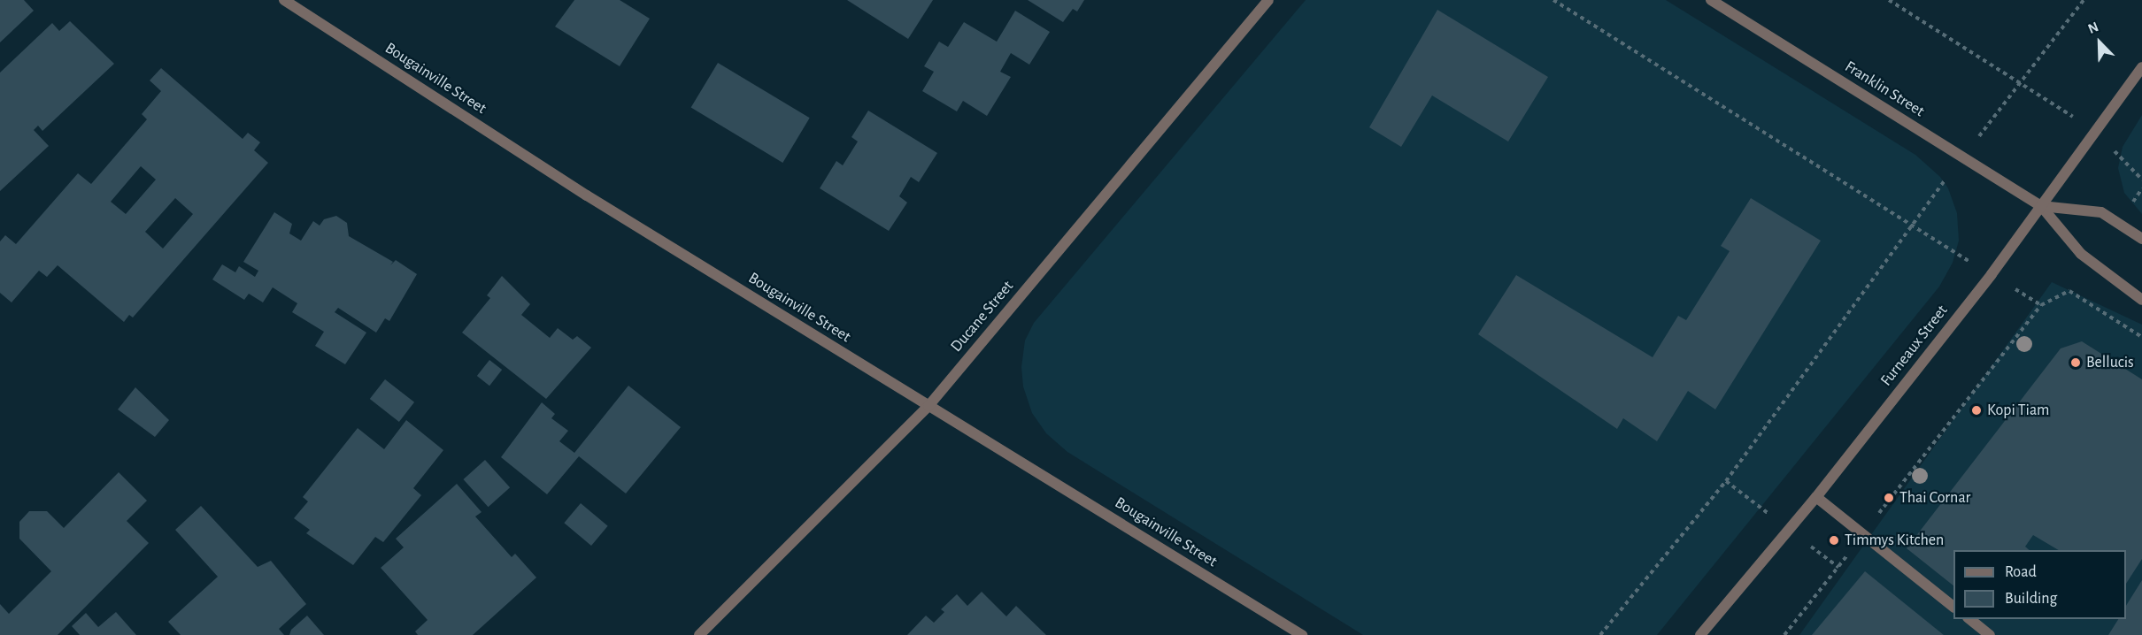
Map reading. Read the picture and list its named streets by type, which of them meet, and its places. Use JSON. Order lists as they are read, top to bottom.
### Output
{
  "streets": {
    "street": [
      "Bougainville Street",
      "Franklin Street",
      "Ducane Street",
      "Furneaux Street"
    ]
  },
  "crossings": [
    ["Bougainville Street", "Ducane Street"],
    ["Franklin Street", "Furneaux Street"]
  ],
  "places": [
    "Bellucis",
    "Kopi Tiam",
    "Thai Cornar",
    "Timmys Kitchen"
  ],
  "legend": ["Road", "Building"],
  "north": "top left"
}
